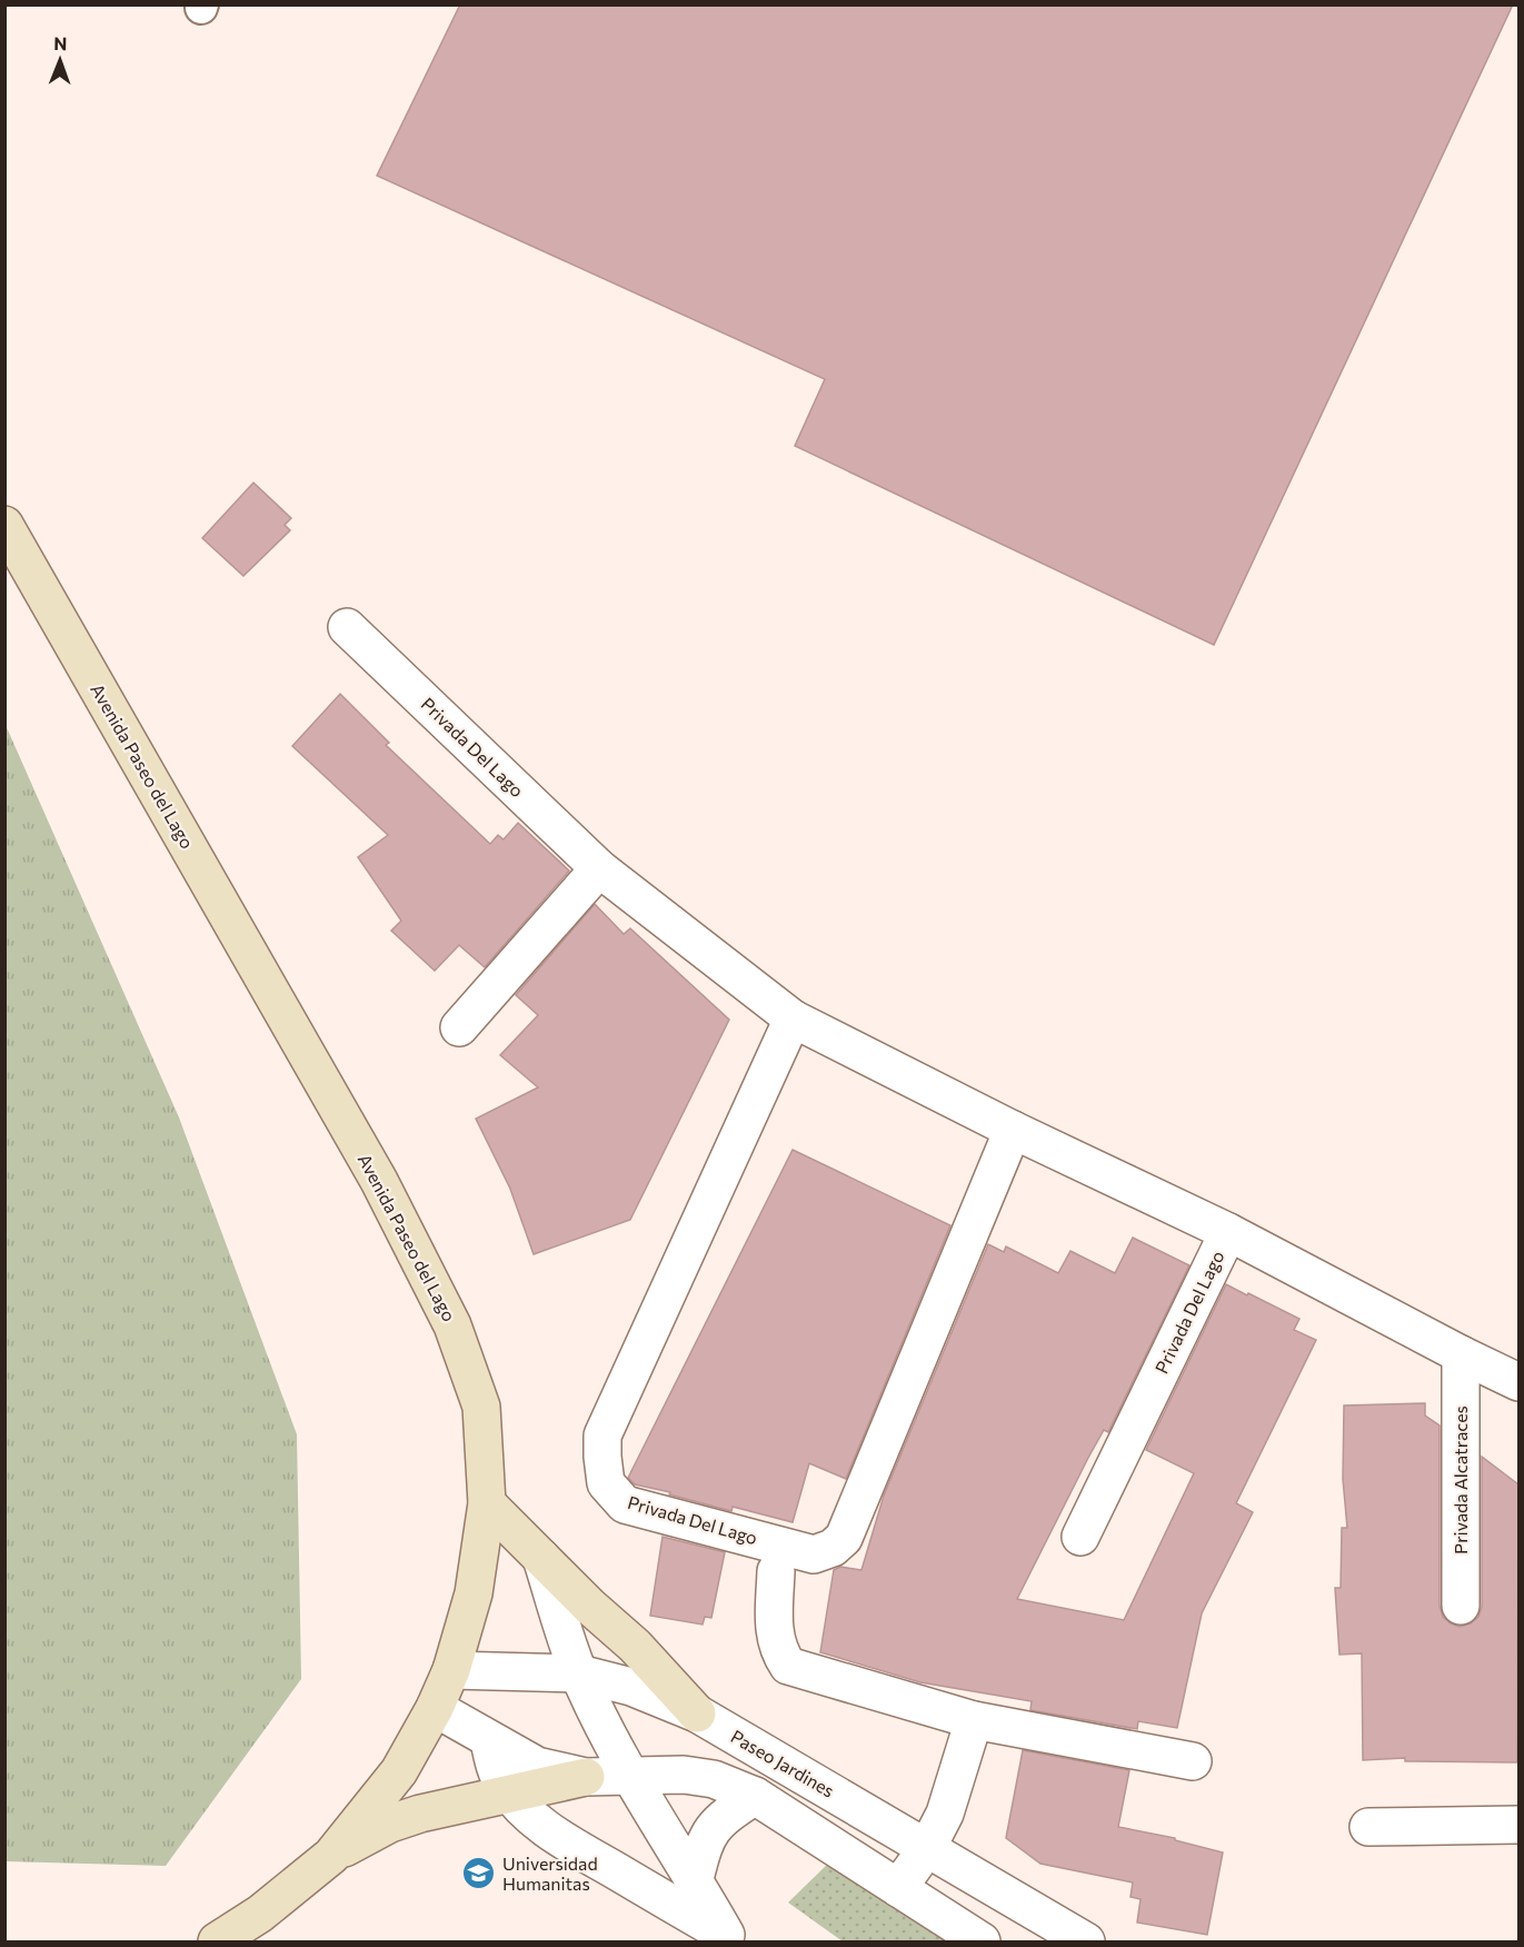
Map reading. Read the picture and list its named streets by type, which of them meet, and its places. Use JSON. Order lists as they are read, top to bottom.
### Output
{
  "streets": {
    "main road": ["Avenida Paseo del Lago"],
    "street": ["Privada Del Lago", "Privada Alcatraces", "Paseo Jardines"]
  },
  "crossings": [
    ["Privada Del Lago", "Privada Alcatraces"],
    ["Avenida Paseo del Lago", "Paseo Jardines"]
  ],
  "places": {
    "school or university": ["Universidad Humanitas"]
  },
  "north": "top"
}
